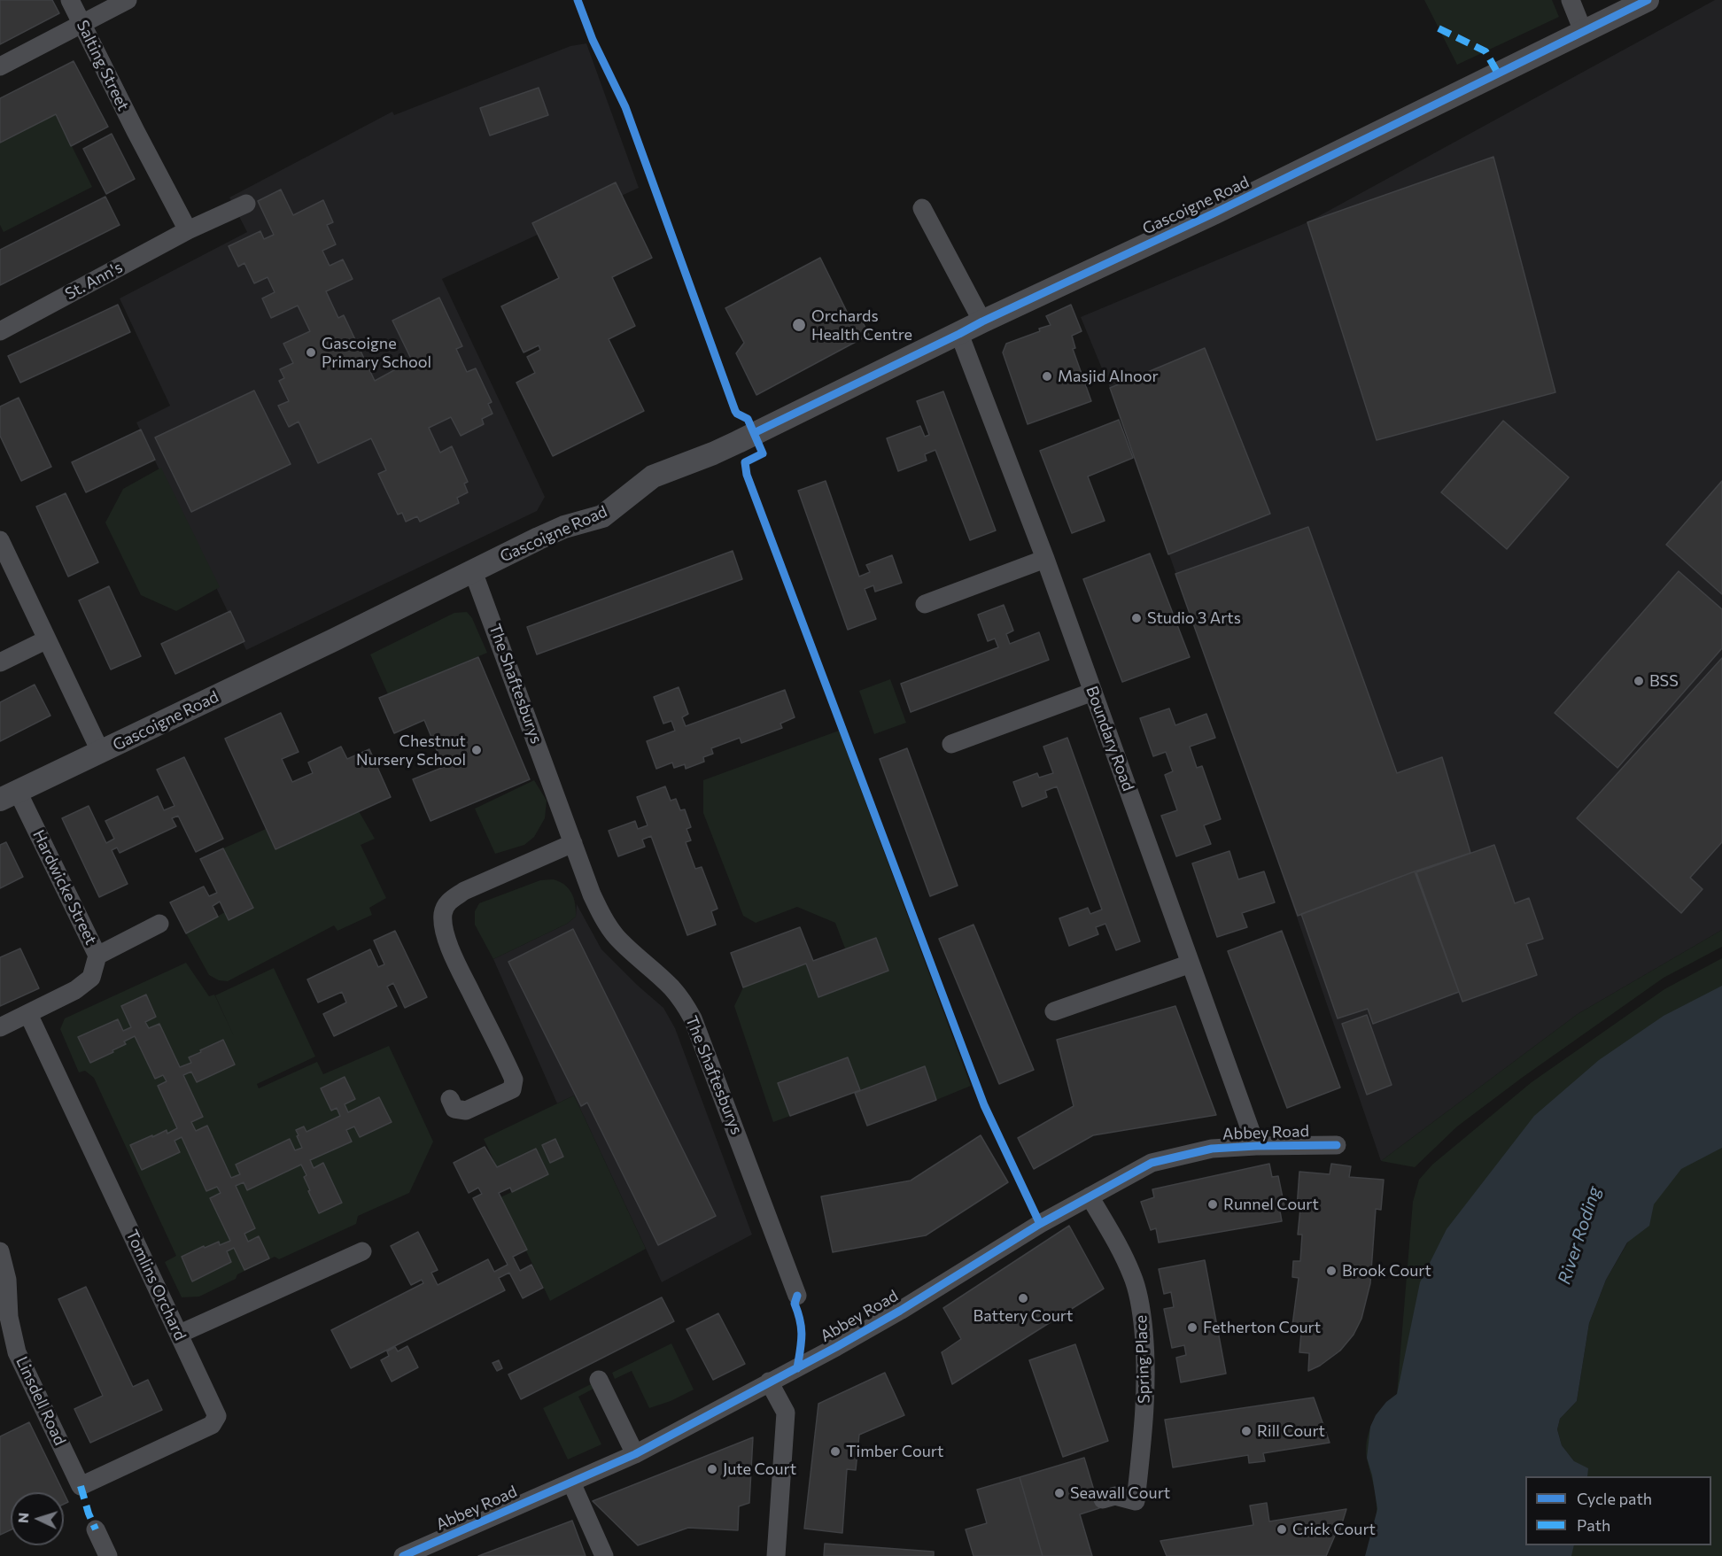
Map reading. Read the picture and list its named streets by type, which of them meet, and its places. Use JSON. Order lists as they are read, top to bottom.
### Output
{
  "streets": {
    "street": [
      "Salting Street",
      "Gascoigne Road",
      "St. Ann's",
      "The Shaftesburys",
      "Boundary Road",
      "Hardwicke Street",
      "Abbey Road",
      "Tomlins Orchard",
      "Spring Place",
      "Linsdell Road"
    ]
  },
  "crossings": [
    ["Salting Street", "St. Ann's"],
    ["Gascoigne Road", "The Shaftesburys"],
    ["Gascoigne Road", "Boundary Road"],
    ["Gascoigne Road", "Hardwicke Street"],
    ["Boundary Road", "Abbey Road"],
    ["Hardwicke Street", "Tomlins Orchard"],
    ["Abbey Road", "Spring Place"],
    ["Tomlins Orchard", "Linsdell Road"]
  ],
  "water": ["River Roding"],
  "places": [
    "Orchards Health Centre",
    "Gascoigne Primary School",
    "Masjid Alnoor",
    "Studio 3 Arts",
    "BSS",
    "Chestnut Nursery School",
    "Runnel Court",
    "Brook Court",
    "Battery Court",
    "Fetherton Court",
    "Rill Court",
    "Timber Court",
    "Jute Court",
    "Seawall Court",
    "Crick Court"
  ],
  "legend": ["Cycle path", "Path"],
  "north": "left"
}
